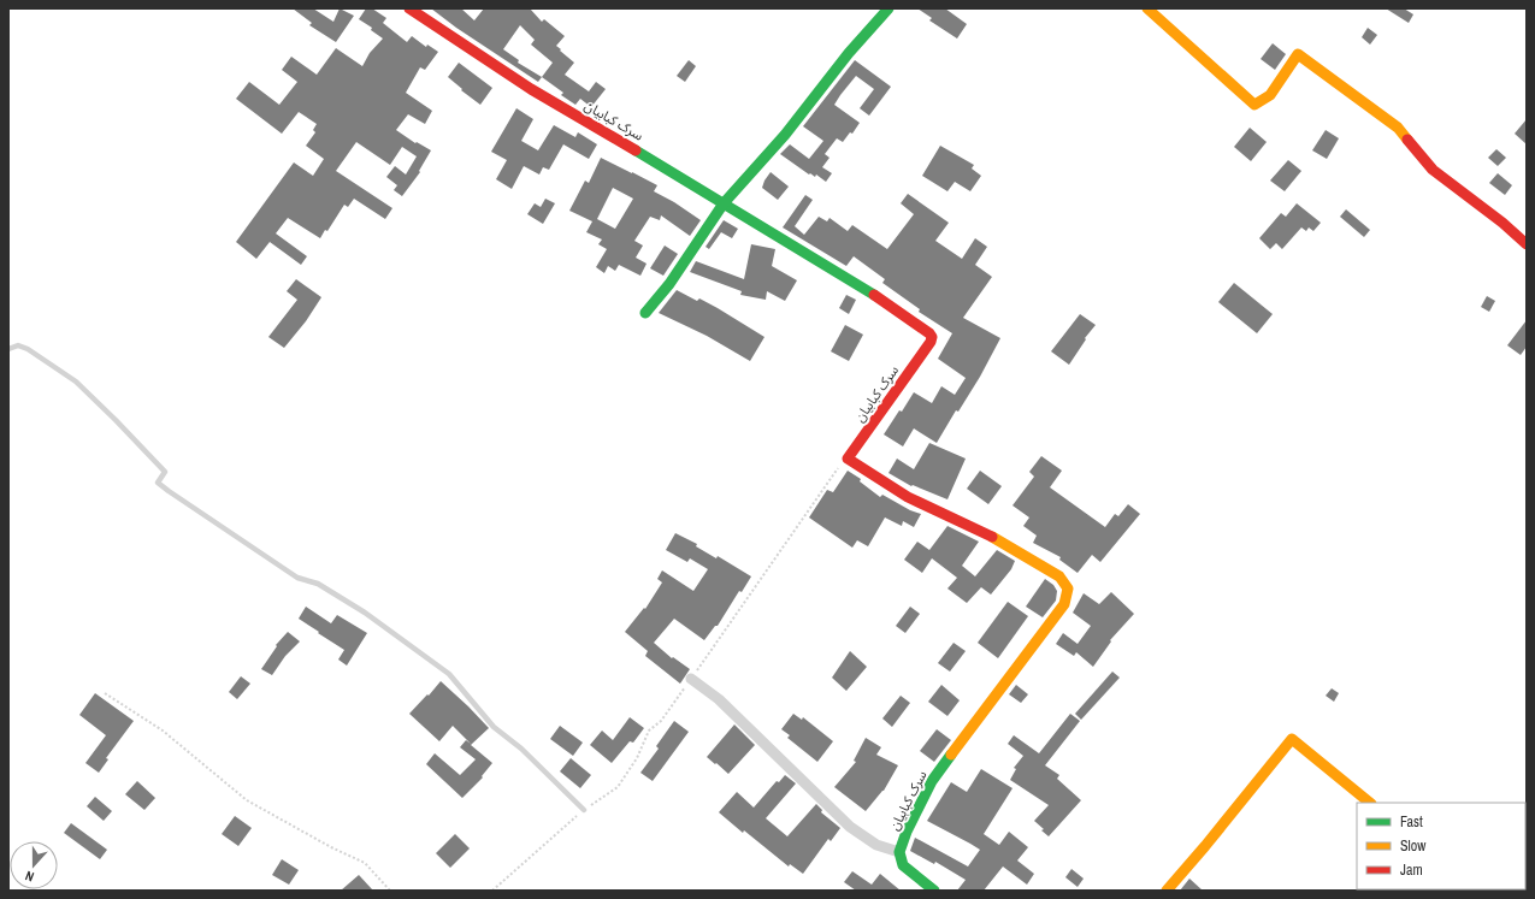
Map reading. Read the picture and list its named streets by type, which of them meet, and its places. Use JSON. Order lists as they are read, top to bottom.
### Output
{
  "streets": {
    "street": ["سرک کبابیان"]
  },
  "legend": ["Fast", "Slow", "Jam"],
  "north": "bottom"
}
